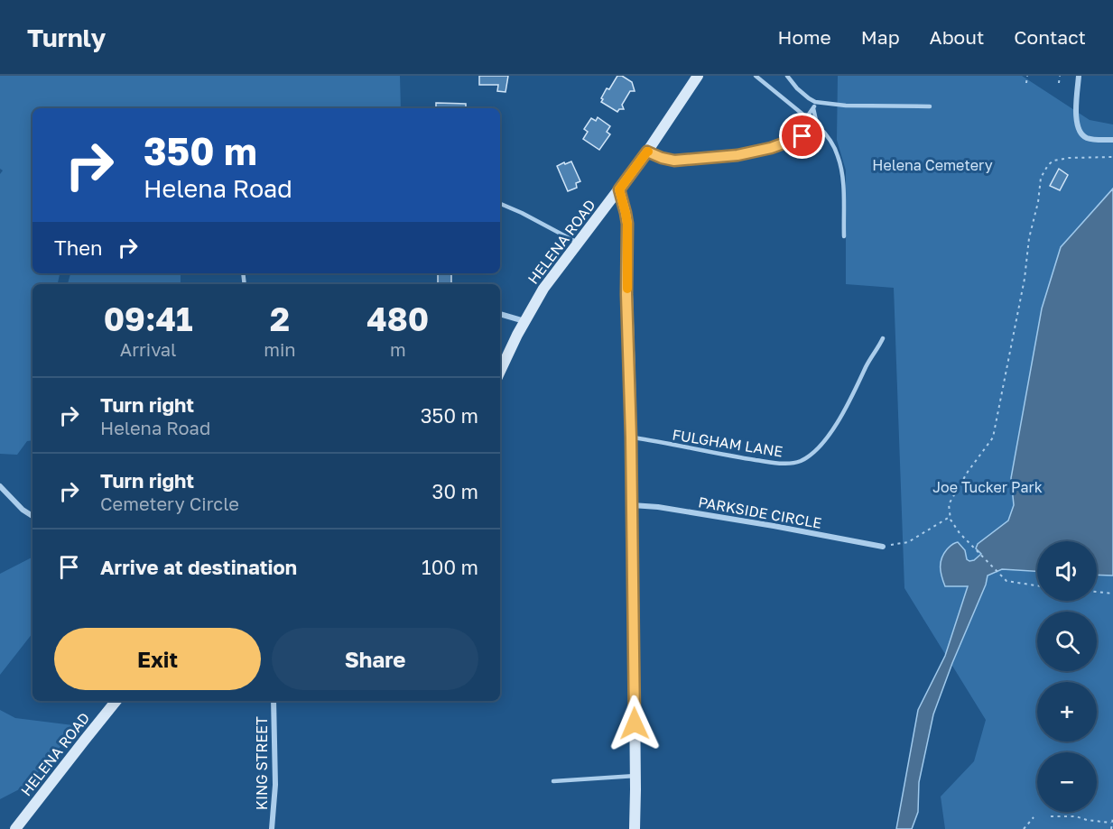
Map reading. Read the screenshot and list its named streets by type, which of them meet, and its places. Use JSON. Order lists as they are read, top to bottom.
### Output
{
  "streets": {
    "street": ["HELENA ROAD", "PARKSIDE CIRCLE", "KING STREET"],
    "lane": ["FULGHAM LANE"]
  },
  "parks": ["Helena Cemetery", "Joe Tucker Park"],
  "page": {
    "header": "Turnly",
    "nav": [
      "Home",
      "Map",
      "About",
      "Contact"
    ],
    "turn": ["350 m", "Helena Road"],
    "then": "Then",
    "eta": [
      "09:41",
      "Arrival",
      "2",
      "min",
      "480",
      "m"
    ],
    "list": [
      {
        "name": "Turn right",
        "note": "Helena Road",
        "value": "350 m"
      },
      {
        "name": "Turn right",
        "note": "Cemetery Circle",
        "value": "30 m"
      },
      {
        "name": "Arrive at destination",
        "value": "100 m"
      }
    ],
    "map_buttons": ["+", "−"],
    "buttons": ["Exit", "Share"]
  }
}
